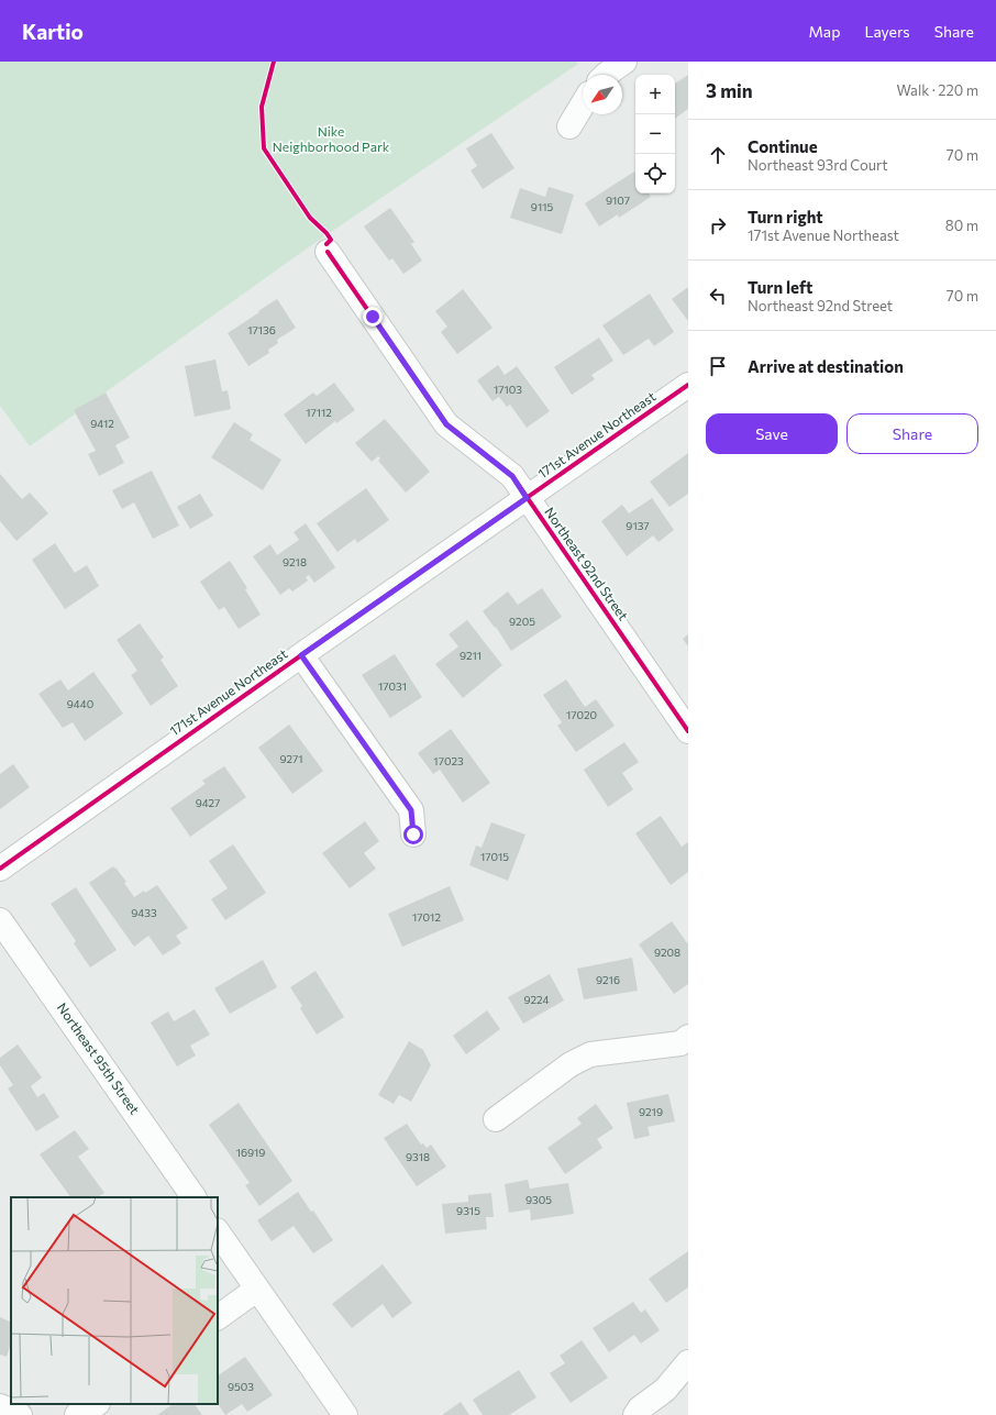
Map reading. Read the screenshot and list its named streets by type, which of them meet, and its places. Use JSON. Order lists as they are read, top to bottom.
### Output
{
  "streets": {
    "street": ["171st Avenue Northeast", "Northeast 92nd Street", "Northeast 95th Street"]
  },
  "crossings": [
    ["171st Avenue Northeast", "Northeast 92nd Street"]
  ],
  "parks": ["Nike Neighborhood Park"],
  "house_numbers": [
    "9107",
    "9115",
    "17136",
    "17103",
    "17112",
    "9412",
    "9137",
    "9218",
    "9205",
    "9211",
    "17031",
    "9440",
    "17020",
    "9271",
    "17023",
    "9427",
    "17015",
    "9433",
    "17012",
    "9208",
    "9216",
    "9224",
    "9219",
    "16919",
    "9318",
    "9305",
    "9315",
    "9503"
  ],
  "north": "bottom left",
  "page": {
    "header": "Kartio",
    "nav": ["Map", "Layers", "Share"],
    "heading": ["3 min", "Walk · 220 m"],
    "map_buttons": ["+", "−"],
    "list": [
      ["Continue", "Northeast 93rd Court", "70 m"],
      ["Turn right", "171st Avenue Northeast", "80 m"],
      ["Turn left", "Northeast 92nd Street", "70 m"],
      "Arrive at destination"
    ],
    "buttons": ["Save", "Share"]
  }
}
